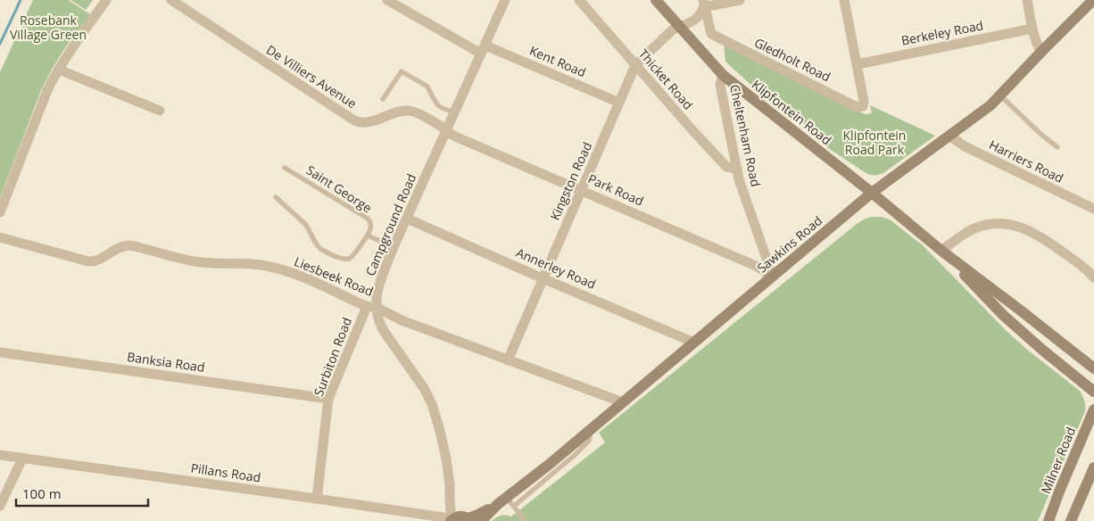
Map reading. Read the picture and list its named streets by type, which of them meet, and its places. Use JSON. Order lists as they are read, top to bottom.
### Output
{
  "streets": {
    "main road": ["Klipfontein Road", "Sawkins Road", "Milner Road"],
    "street": [
      "Berkeley Road",
      "Gledholt Road",
      "Kent Road",
      "De Villiers Avenue",
      "Thicket Road",
      "Cheltenham Road",
      "Harriers Road",
      "Kingston Road",
      "Park Road",
      "Campground Road",
      "Annerley Road",
      "Liesbeek Road",
      "Surbiton Road",
      "Banksia Road",
      "Pillans Road"
    ],
    "lane": ["Saint George"]
  },
  "crossings": [
    ["Berkeley Road", "Gledholt Road"],
    ["Gledholt Road", "Kingston Road"],
    ["Kent Road", "Kingston Road"],
    ["Kent Road", "Campground Road"],
    ["De Villiers Avenue", "Park Road"],
    ["De Villiers Avenue", "Campground Road"],
    ["Thicket Road", "Cheltenham Road"],
    ["Thicket Road", "Kingston Road"],
    ["Klipfontein Road", "Cheltenham Road"],
    ["Klipfontein Road", "Kingston Road"],
    ["Klipfontein Road", "Sawkins Road"],
    ["Cheltenham Road", "Park Road"],
    ["Cheltenham Road", "Sawkins Road"],
    ["Harriers Road", "Sawkins Road"],
    ["Kingston Road", "Park Road"],
    ["Kingston Road", "Annerley Road"],
    ["Kingston Road", "Liesbeek Road"],
    ["Park Road", "Campground Road"],
    ["Park Road", "Sawkins Road"],
    ["Campground Road", "Sawkins Road"],
    ["Campground Road", "Annerley Road"],
    ["Campground Road", "Liesbeek Road"],
    ["Campground Road", "Surbiton Road"],
    ["Campground Road", "Pillans Road"],
    ["Sawkins Road", "Annerley Road"],
    ["Sawkins Road", "Liesbeek Road"],
    ["Sawkins Road", "Pillans Road"],
    ["Liesbeek Road", "Surbiton Road"],
    ["Surbiton Road", "Banksia Road"],
    ["Surbiton Road", "Pillans Road"]
  ],
  "parks": ["Rosebank Village Green", "Klipfontein Road Park"],
  "scale_bar": "100 m"
}
